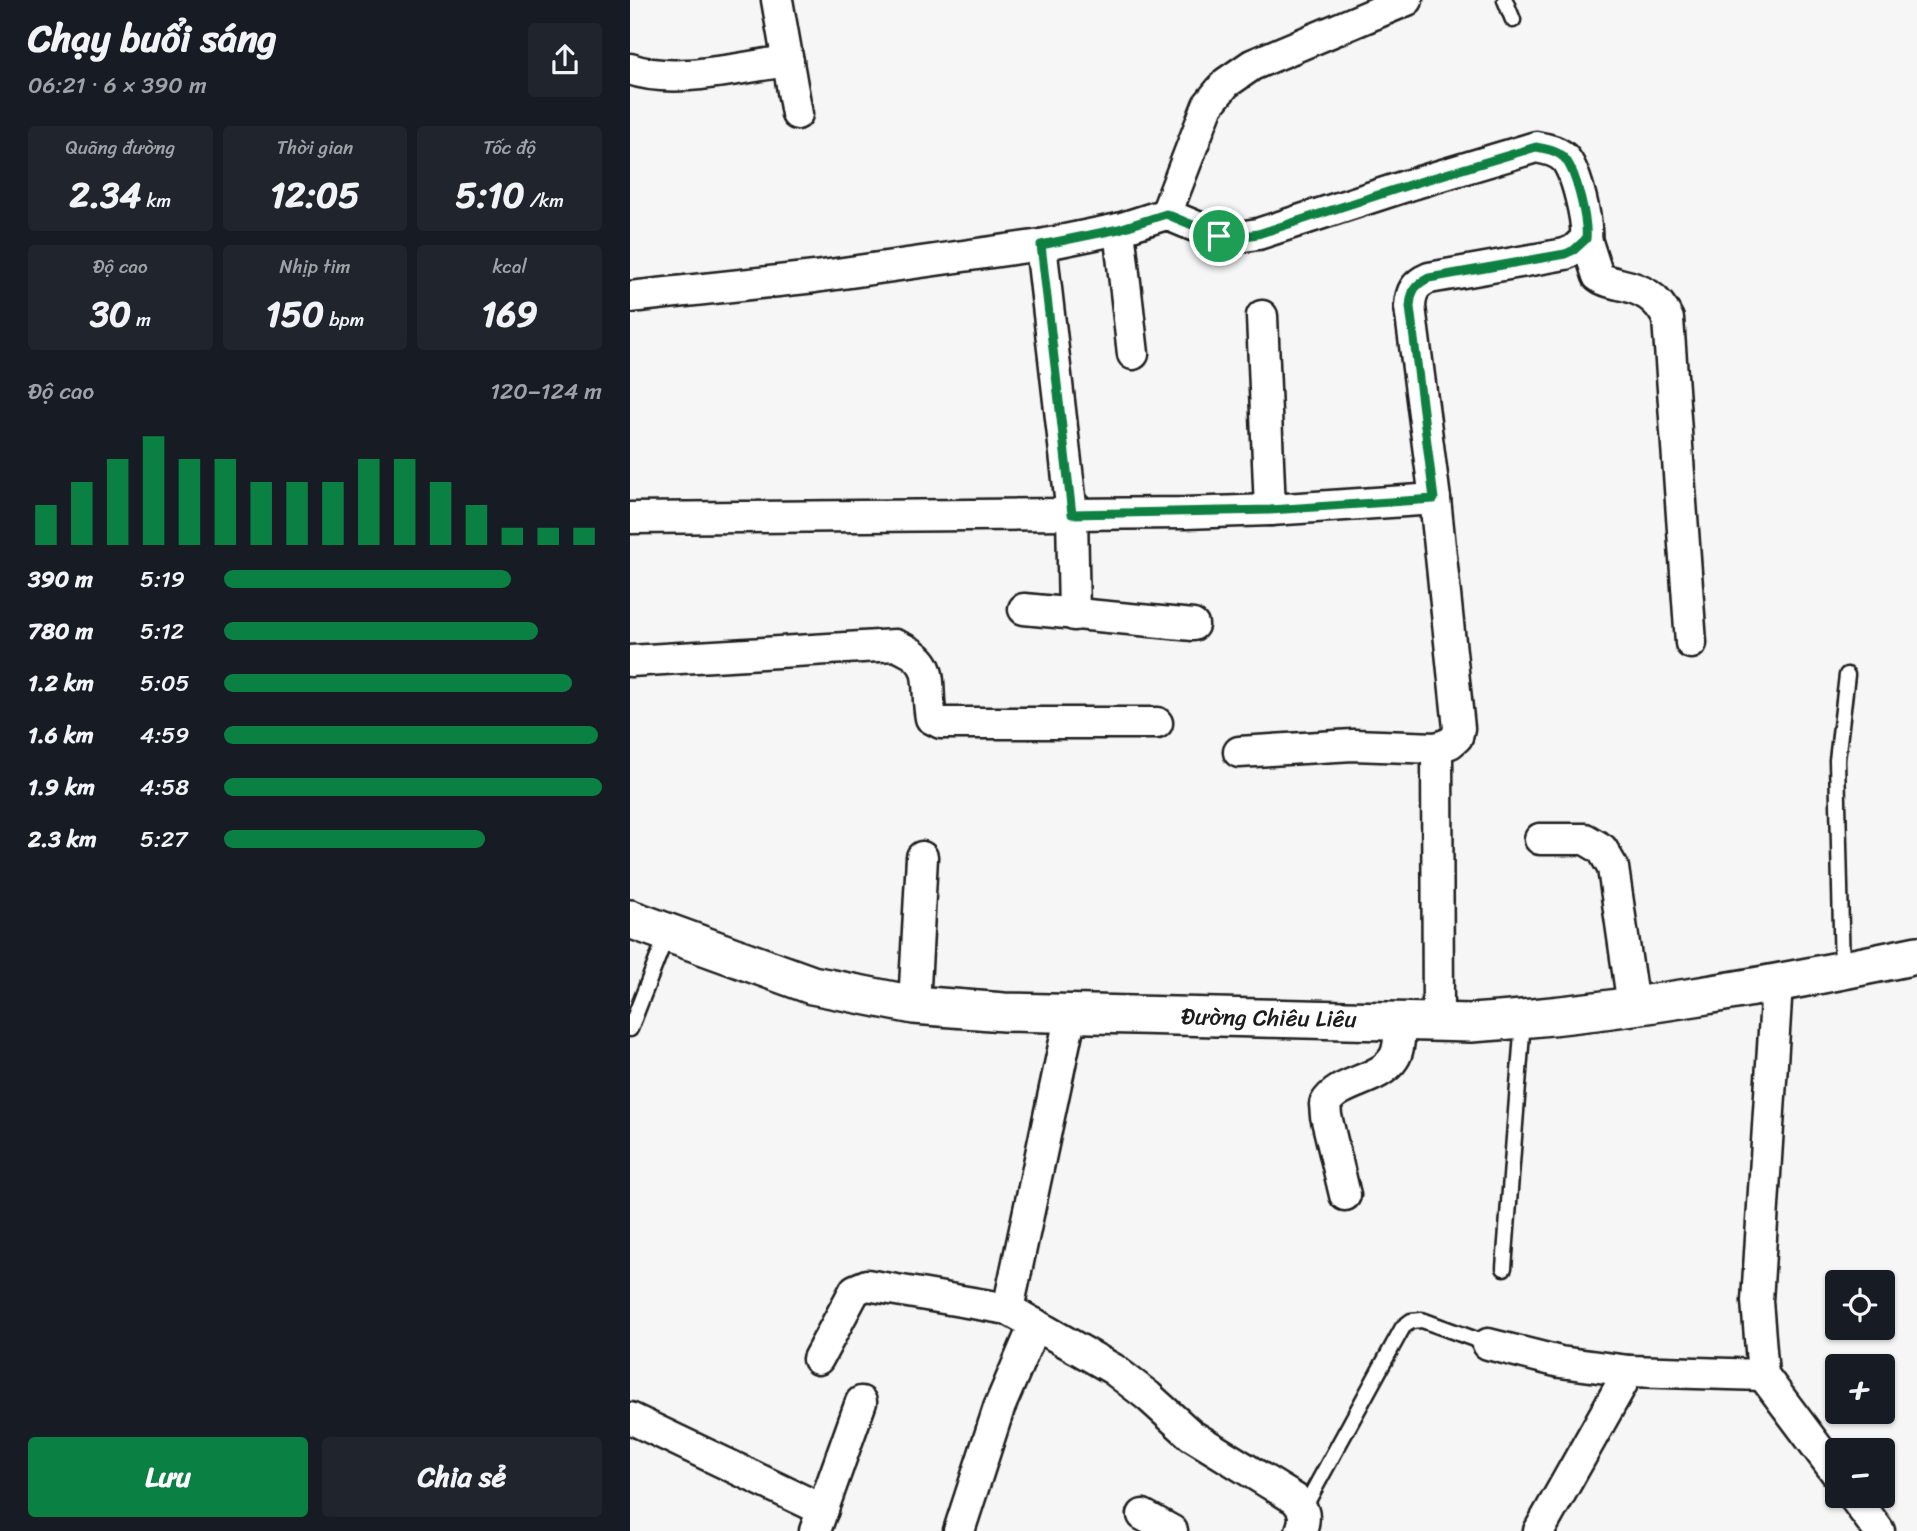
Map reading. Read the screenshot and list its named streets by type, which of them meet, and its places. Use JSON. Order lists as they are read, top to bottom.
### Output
{
  "streets": {
    "street": ["Đường Chiêu Liêu"]
  },
  "page": {
    "heading": ["Chạy buổi sáng", "06:21 · 6 × 390 m"],
    "stats": [
      ["Quãng đường", "2.34 km"],
      ["Thời gian", "12:05"],
      ["Tốc độ", "5:10 /km"],
      ["Độ cao", "30 m"],
      ["Nhịp tim", "150 bpm"],
      ["kcal", "169"]
    ],
    "chart": ["Độ cao", "120–124 m"],
    "list": [
      {
        "name": "390 m",
        "note": "5:19"
      },
      {
        "name": "780 m",
        "note": "5:12"
      },
      {
        "name": "1.2 km",
        "note": "5:05"
      },
      {
        "name": "1.6 km",
        "note": "4:59"
      },
      {
        "name": "1.9 km",
        "note": "4:58"
      },
      {
        "name": "2.3 km",
        "note": "5:27"
      }
    ],
    "map_buttons": ["+", "−"],
    "buttons": ["Lưu", "Chia sẻ"]
  }
}
